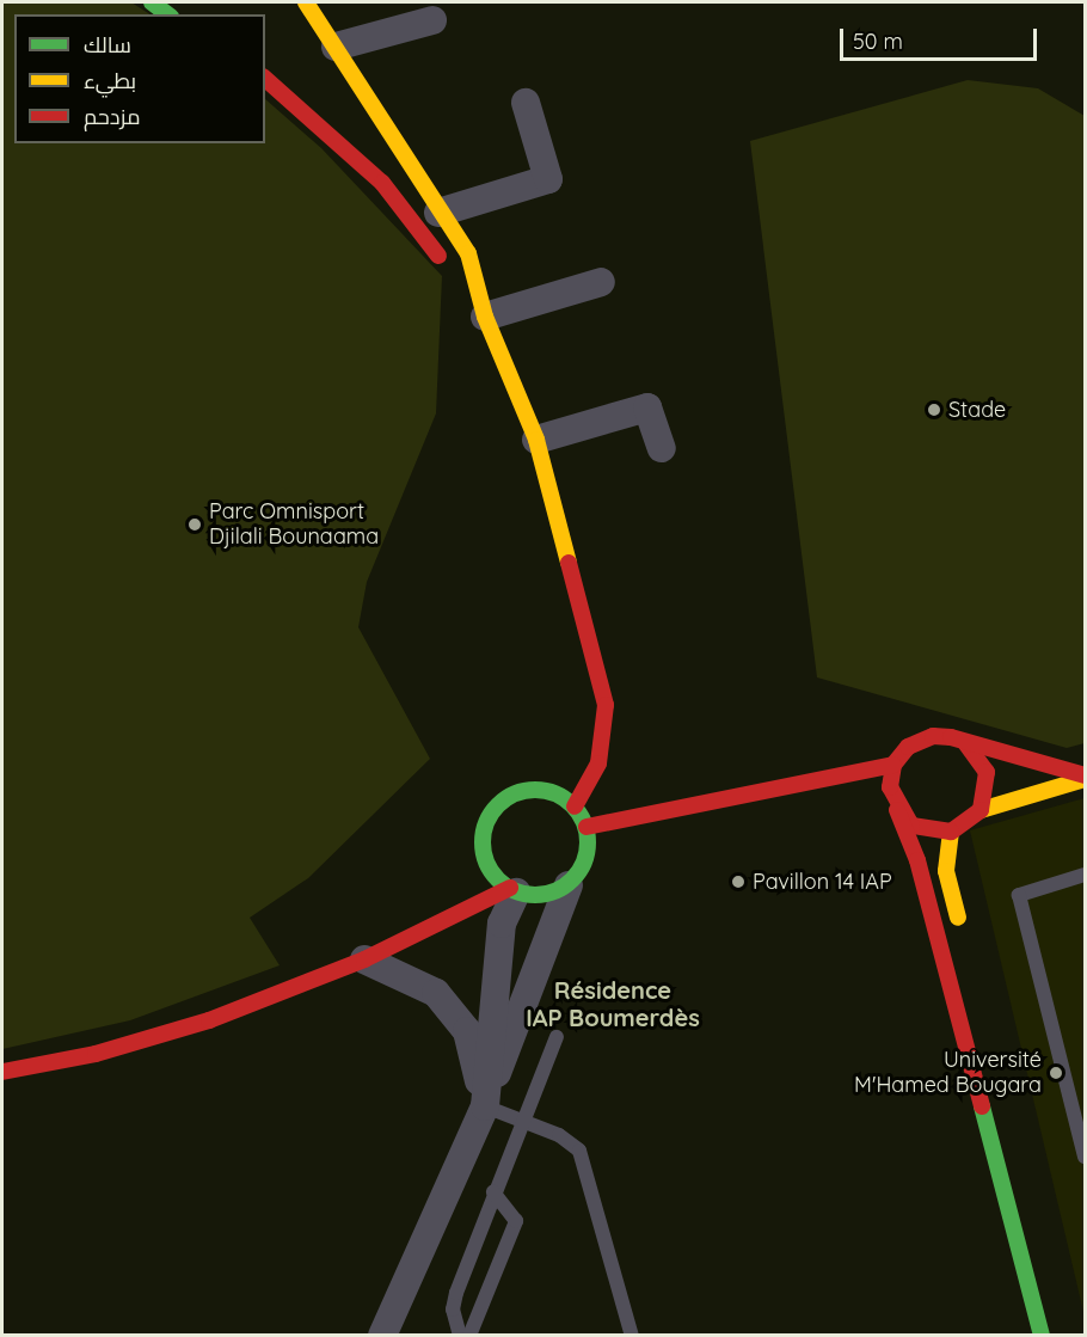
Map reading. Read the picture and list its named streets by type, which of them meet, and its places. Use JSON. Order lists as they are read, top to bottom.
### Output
{
  "districts": ["Résidence IAP Boumerdès"],
  "places": [
    "Stade",
    "Parc Omnisport Djilali Bounaama",
    "Pavillon 14 IAP",
    "Université M'Hamed Bougara"
  ],
  "legend": ["سالك", "بطيء", "مزدحم"],
  "scale_bar": "50 m"
}
